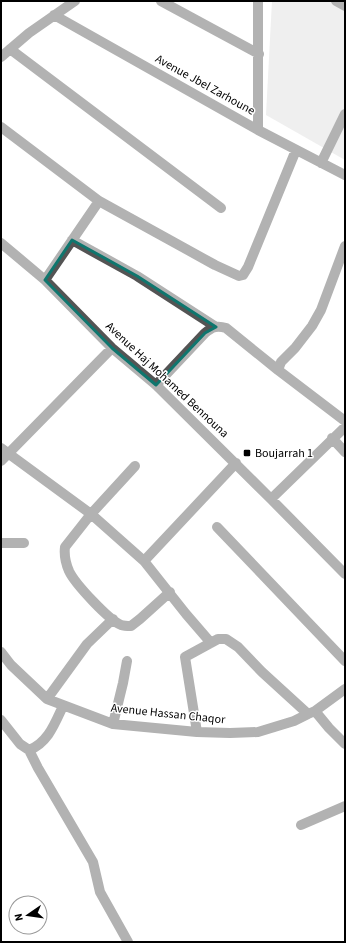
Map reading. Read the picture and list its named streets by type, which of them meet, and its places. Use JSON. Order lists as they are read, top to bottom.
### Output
{
  "streets": {
    "street": ["Avenue Jbel Zarhoune", "Avenue Haj Mohamed Bennouna", "Avenue Hassan Chaqor"]
  },
  "places": {
    "transit": ["Boujarrah 1"]
  },
  "north": "left"
}
